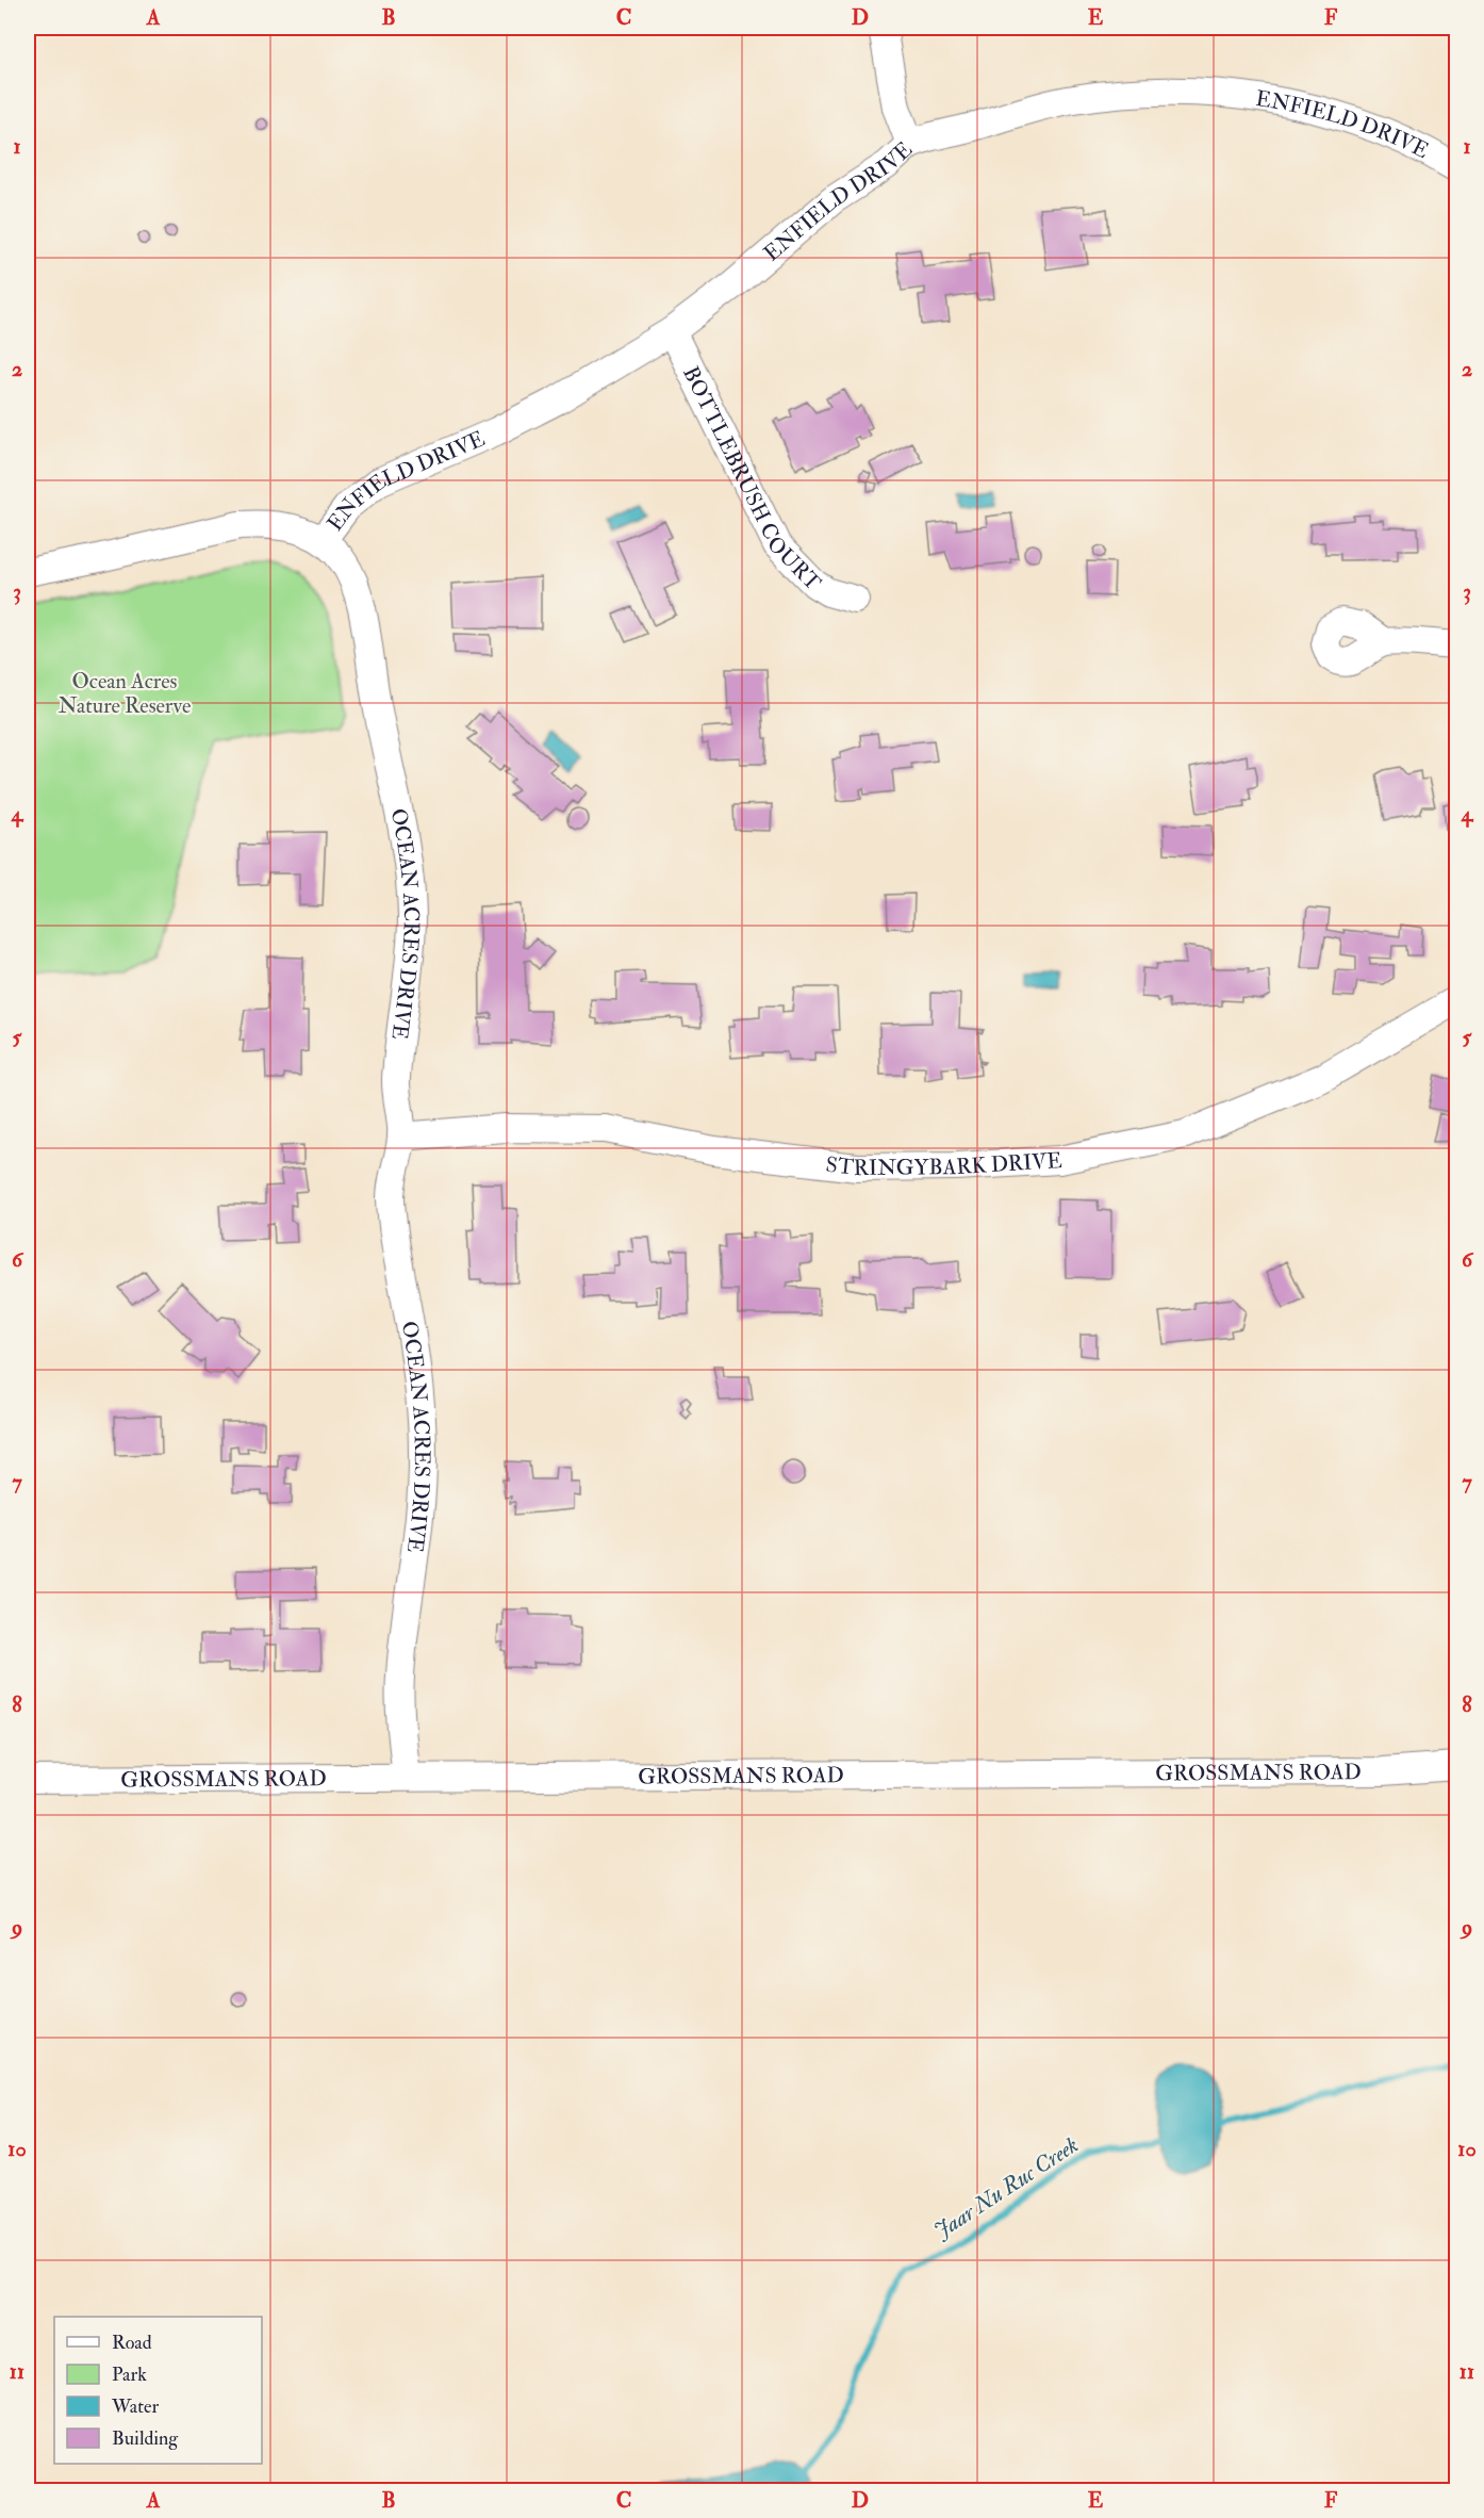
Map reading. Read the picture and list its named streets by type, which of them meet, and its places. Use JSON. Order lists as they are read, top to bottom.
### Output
{
  "streets": {
    "street": [
      "ENFIELD DRIVE",
      "BOTTLEBRUSH COURT",
      "OCEAN ACRES DRIVE",
      "STRINGYBARK DRIVE",
      "GROSSMANS ROAD"
    ]
  },
  "crossings": [
    ["ENFIELD DRIVE", "BOTTLEBRUSH COURT"],
    ["ENFIELD DRIVE", "OCEAN ACRES DRIVE"],
    ["OCEAN ACRES DRIVE", "STRINGYBARK DRIVE"],
    ["OCEAN ACRES DRIVE", "GROSSMANS ROAD"]
  ],
  "water": ["Jaar Nu Ruc Creek"],
  "parks": ["Ocean Acres Nature Reserve"],
  "legend": [
    "Road",
    "Park",
    "Water",
    "Building"
  ],
  "grid": {
    "columns": [
      "A",
      "B",
      "C",
      "D",
      "E",
      "F"
    ],
    "rows": [
      "1",
      "2",
      "3",
      "4",
      "5",
      "6",
      "7",
      "8",
      "9",
      "10",
      "11"
    ]
  }
}
